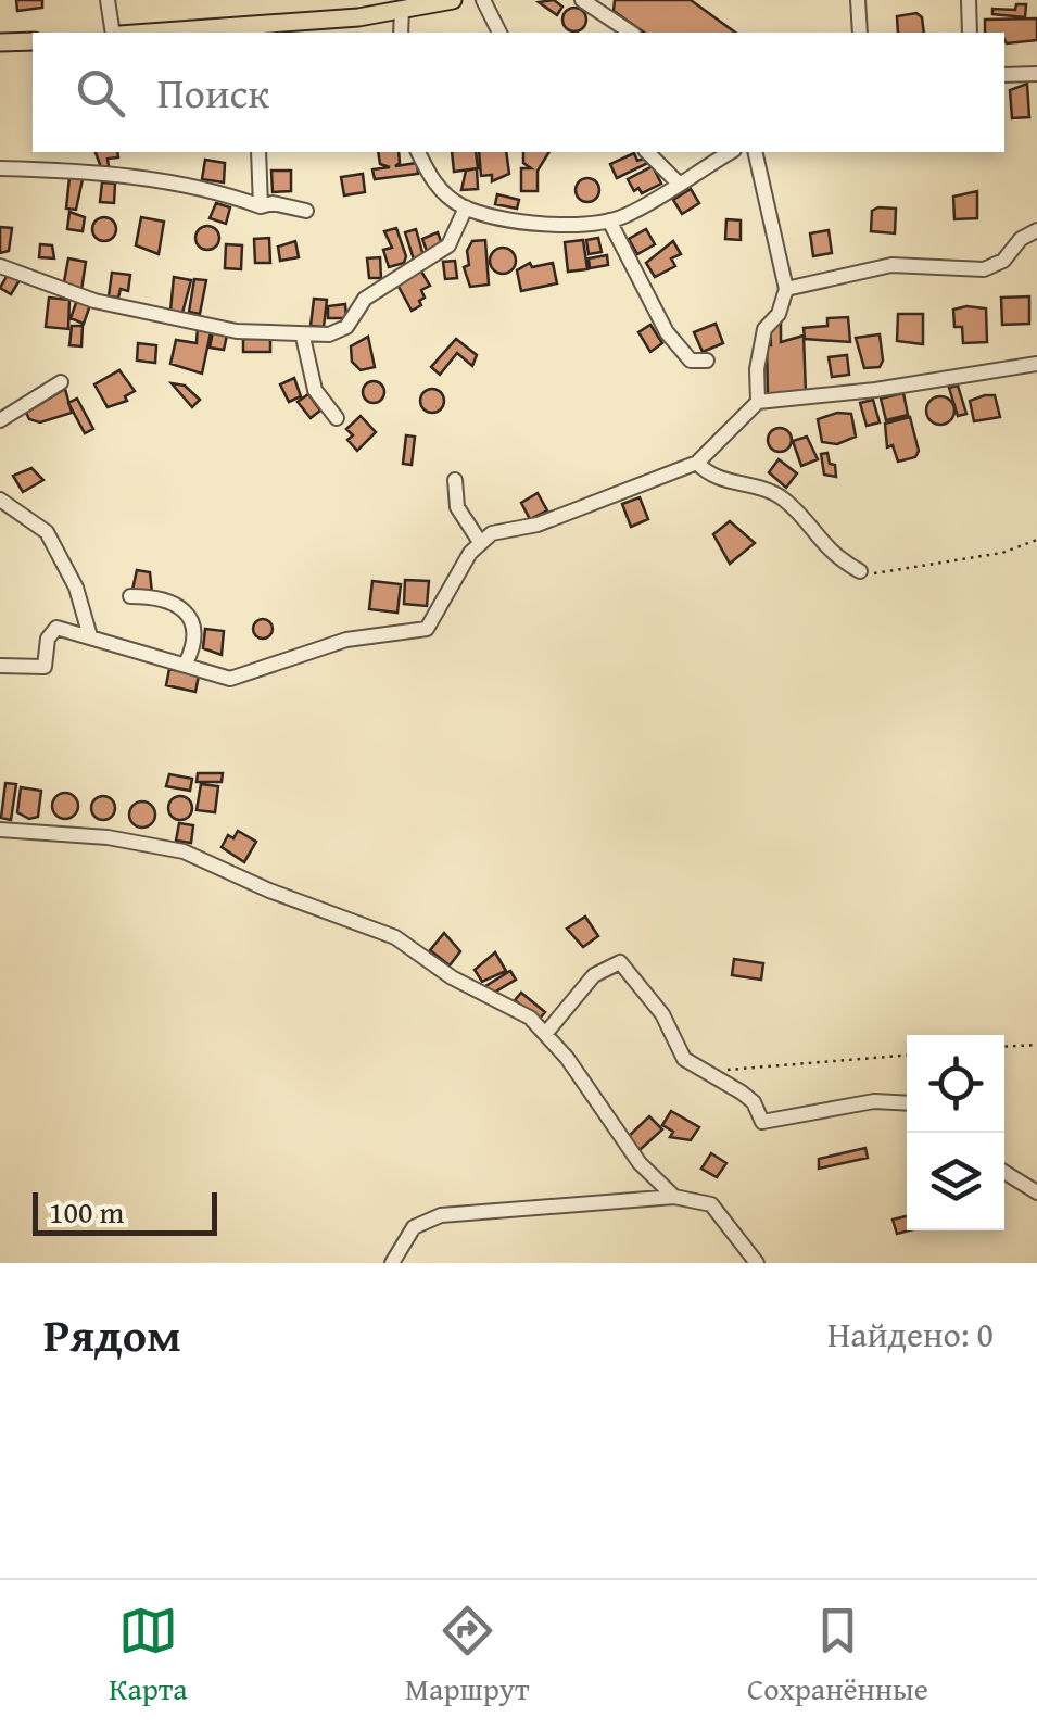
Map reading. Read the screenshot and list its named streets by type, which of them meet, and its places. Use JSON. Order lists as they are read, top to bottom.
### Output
{
  "scale_bar": "100 m",
  "page": {
    "search": "Поиск",
    "scale": "100 m",
    "heading": ["Рядом", "Найдено: 0"],
    "nav": ["Карта", "Маршрут", "Сохранённые"]
  }
}
